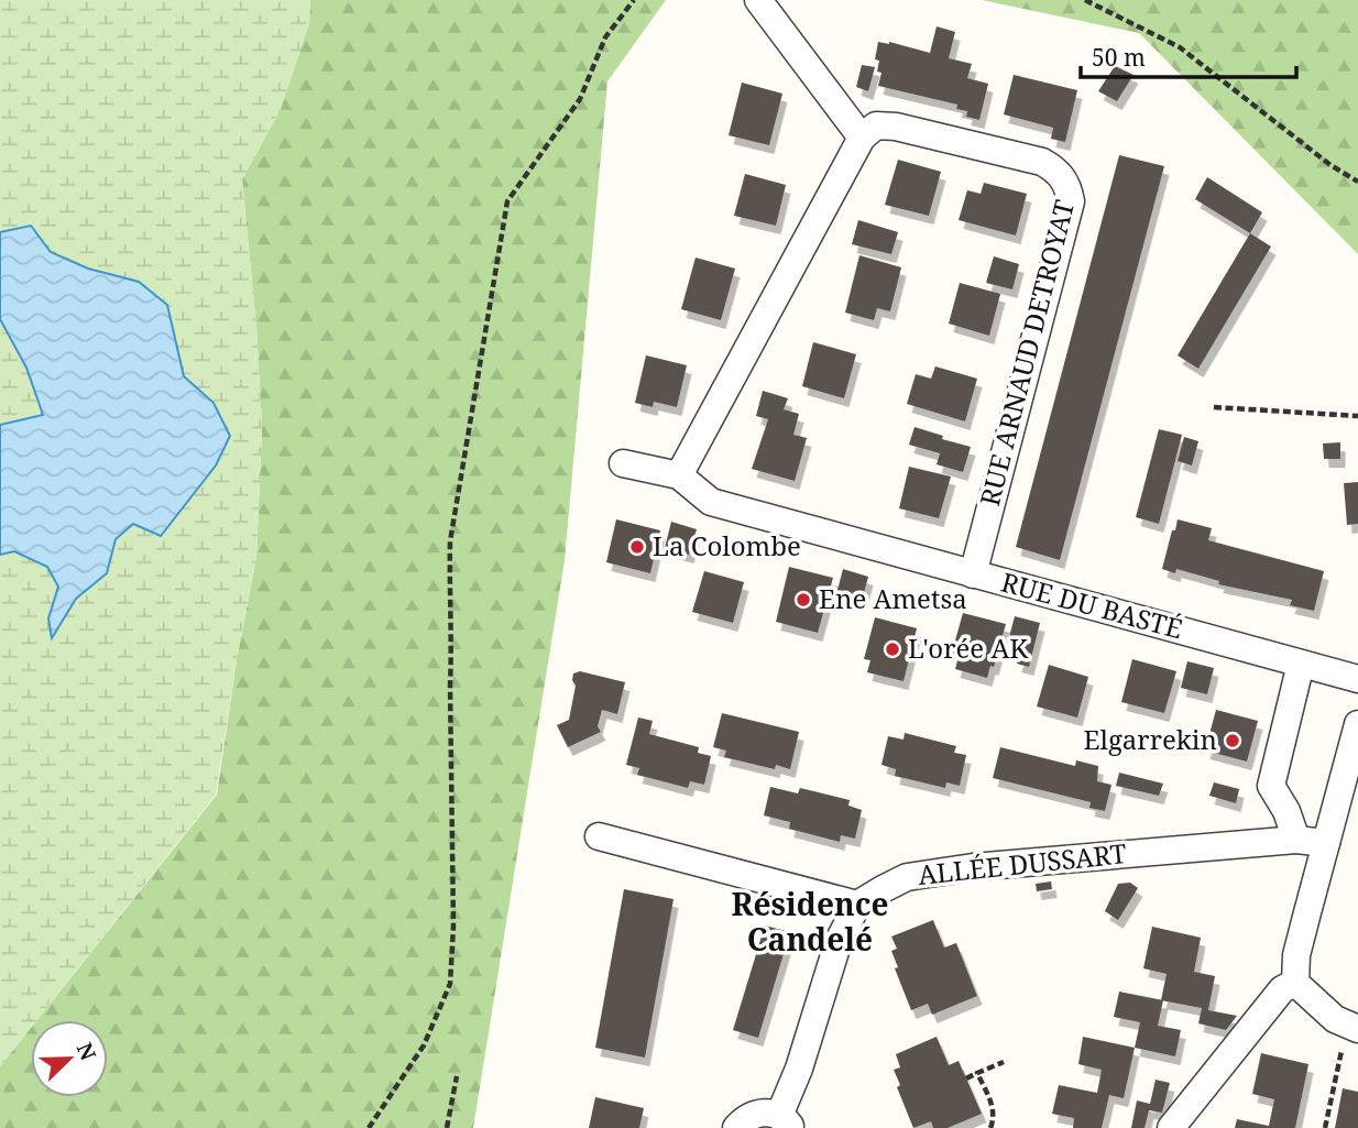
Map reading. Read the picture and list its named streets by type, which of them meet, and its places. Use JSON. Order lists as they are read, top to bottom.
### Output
{
  "streets": {
    "street": ["RUE ARNAUD DETROYAT", "RUE DU BASTÉ", "ALLÉE DUSSART"]
  },
  "crossings": [
    ["RUE ARNAUD DETROYAT", "RUE DU BASTÉ"]
  ],
  "districts": ["Résidence Candelé"],
  "places": [
    "La Colombe",
    "Ene Ametsa",
    "L'orée AK",
    "Elgarrekin"
  ],
  "scale_bar": "50 m",
  "north": "top right"
}
